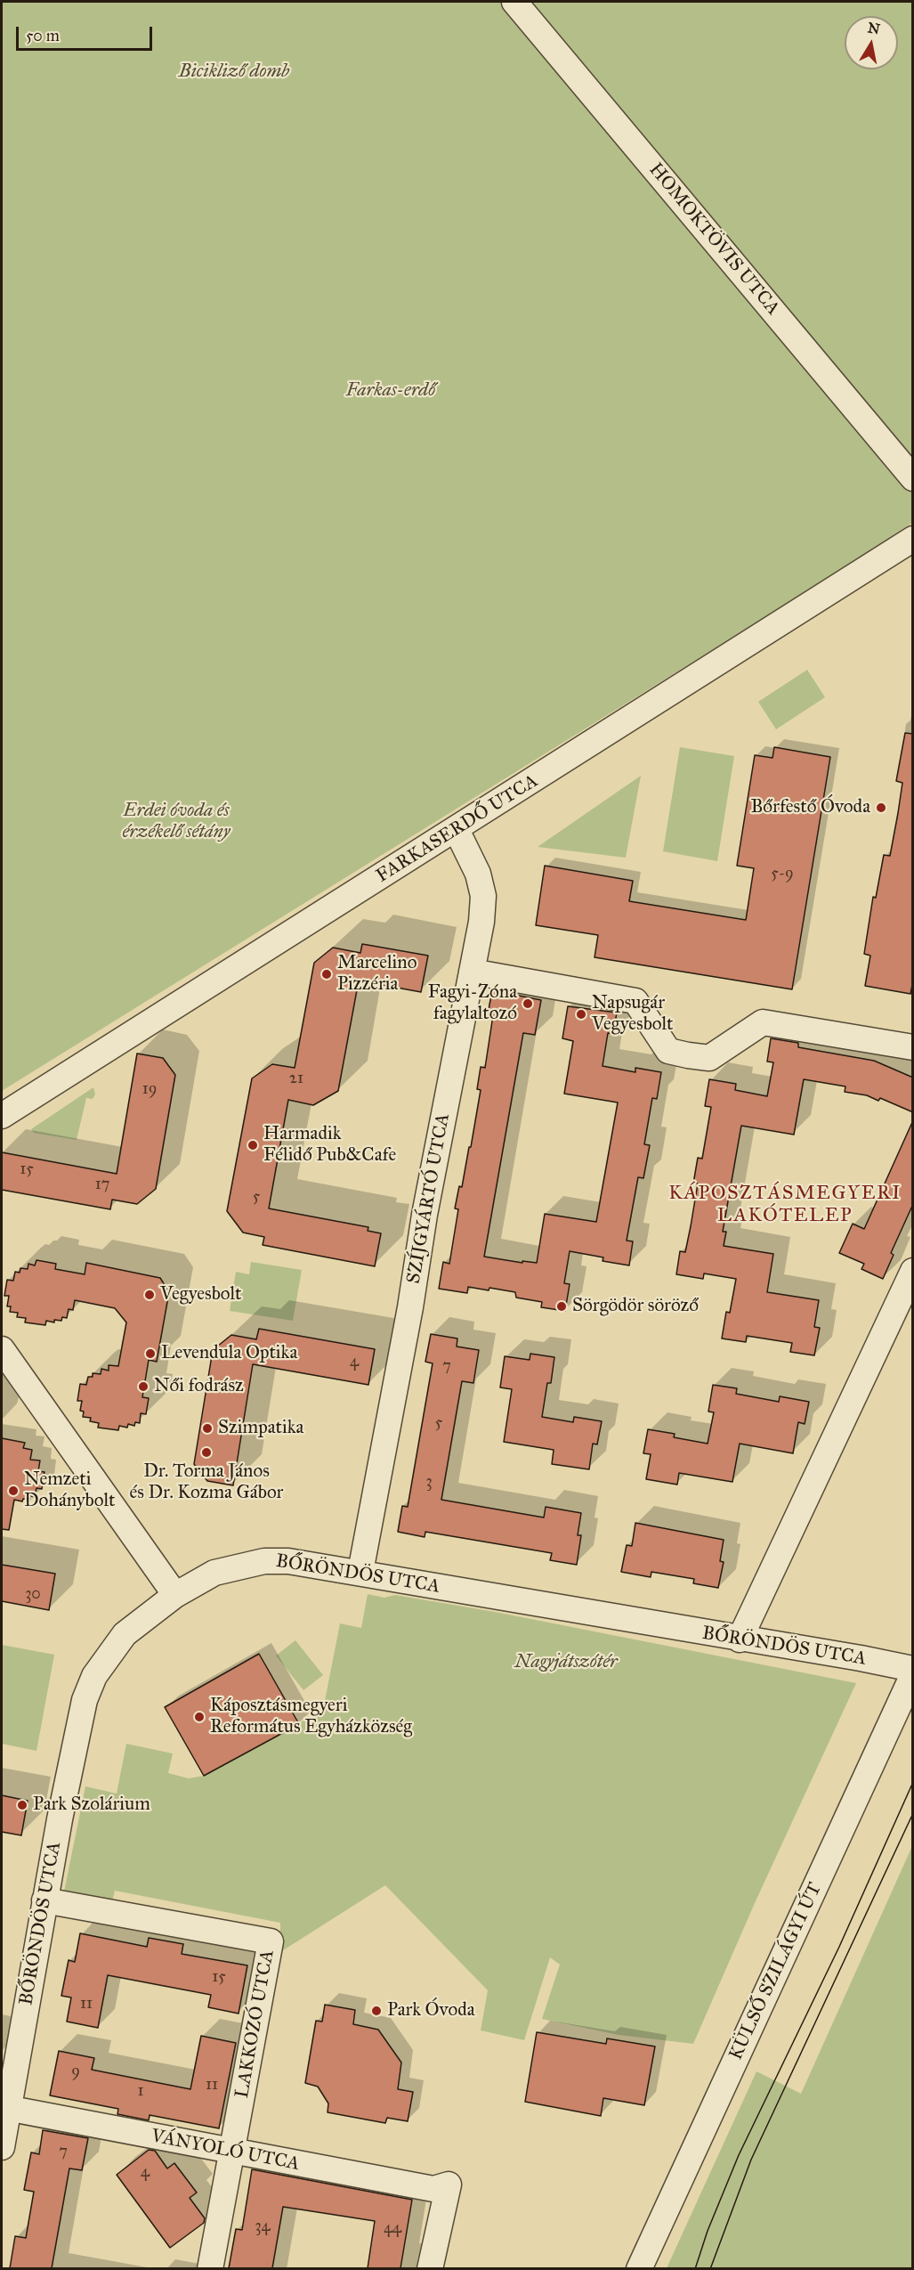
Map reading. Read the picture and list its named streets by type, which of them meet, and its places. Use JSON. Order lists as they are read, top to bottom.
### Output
{
  "streets": {
    "street": [
      "HOMOKTÖVIS UTCA",
      "FARKASERDŐ UTCA",
      "SZÍJGYÁRTÓ UTCA",
      "BŐRÖNDÖS UTCA",
      "KÜLSŐ SZILÁGYI ÚT",
      "LAKKOZÓ UTCA",
      "VÁNYOLÓ UTCA"
    ]
  },
  "crossings": [
    ["FARKASERDŐ UTCA", "SZÍJGYÁRTÓ UTCA"],
    ["SZÍJGYÁRTÓ UTCA", "BŐRÖNDÖS UTCA"],
    ["BŐRÖNDÖS UTCA", "LAKKOZÓ UTCA"],
    ["BŐRÖNDÖS UTCA", "VÁNYOLÓ UTCA"],
    ["LAKKOZÓ UTCA", "VÁNYOLÓ UTCA"]
  ],
  "districts": ["KÁPOSZTÁSMEGYERI LAKÓTELEP"],
  "parks": [
    "Bicikliző domb",
    "Farkas-erdő",
    "Erdei óvoda és érzékelő sétány",
    "Nagyjátszótér"
  ],
  "places": [
    "Bőrfestő Óvoda",
    "Marcelino Pizzéria",
    "Fagyi-Zóna fagylaltozó",
    "Napsugár Vegyesbolt",
    "Harmadik Félidő Pub&Cafe",
    "Vegyesbolt",
    "Sörgödör söröző",
    "Levendula Optika",
    "Női fodrász",
    "Szimpatika",
    "Dr. Torma János és Dr. Kozma Gábor",
    "Nemzeti Dohánybolt",
    "Káposztásmegyeri Református Egyházközség",
    "Park Szolárium",
    "Park Óvoda"
  ],
  "house_numbers": [
    "5-9",
    "21",
    "19",
    "15",
    "17",
    "5",
    "4",
    "7",
    "5",
    "3",
    "30",
    "15",
    "11",
    "9",
    "11",
    "1",
    "7",
    "4",
    "34",
    "44"
  ],
  "scale_bar": "50 m",
  "north": "top"
}
